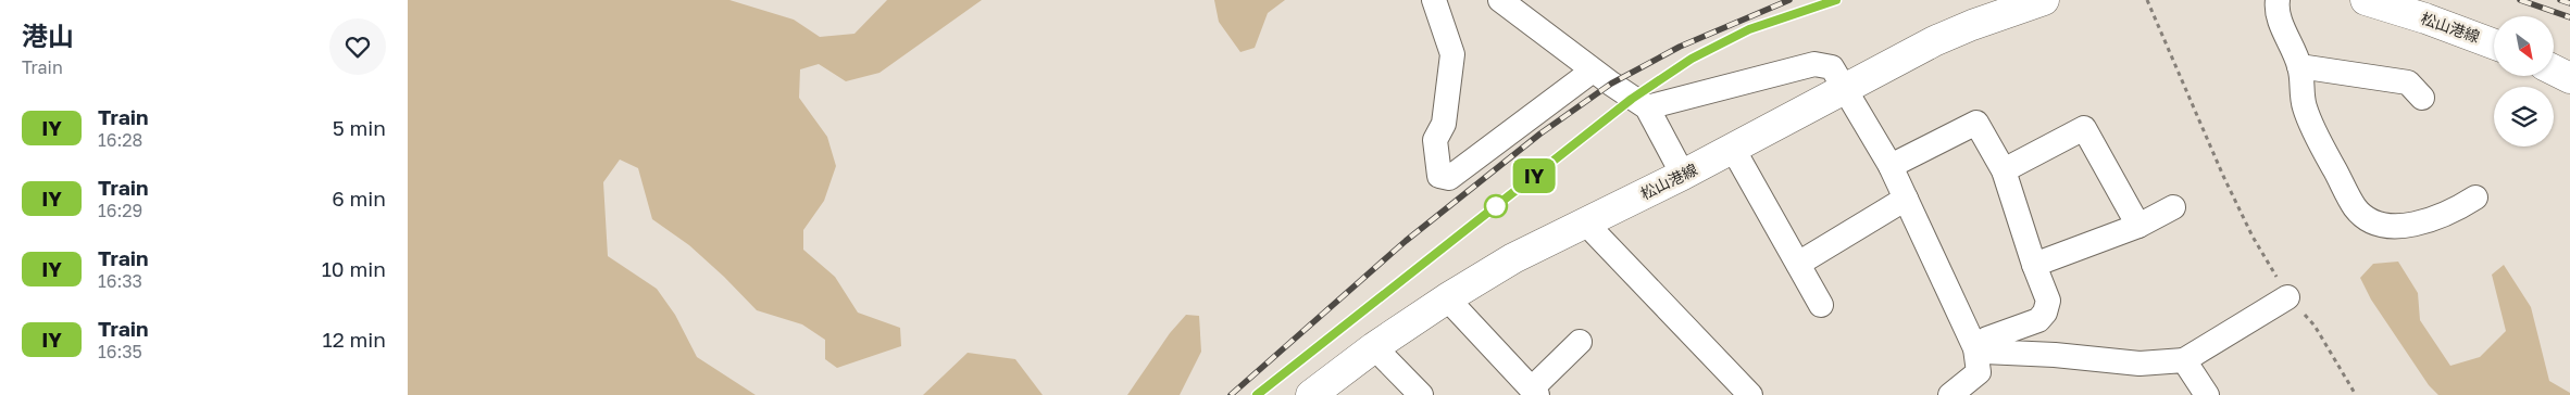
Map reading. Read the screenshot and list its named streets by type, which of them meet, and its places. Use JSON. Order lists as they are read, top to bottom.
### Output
{
  "streets": {
    "main road": ["松山港線"]
  },
  "north": "bottom right",
  "page": {
    "heading": ["港山", "Train"],
    "on_map": "IY",
    "list": [
      {
        "mark": "IY",
        "name": "Train",
        "note": "16:28",
        "value": "5 min"
      },
      {
        "mark": "IY",
        "name": "Train",
        "note": "16:29",
        "value": "6 min"
      },
      {
        "mark": "IY",
        "name": "Train",
        "note": "16:33",
        "value": "10 min"
      },
      {
        "mark": "IY",
        "name": "Train",
        "note": "16:35",
        "value": "12 min"
      }
    ]
  }
}
